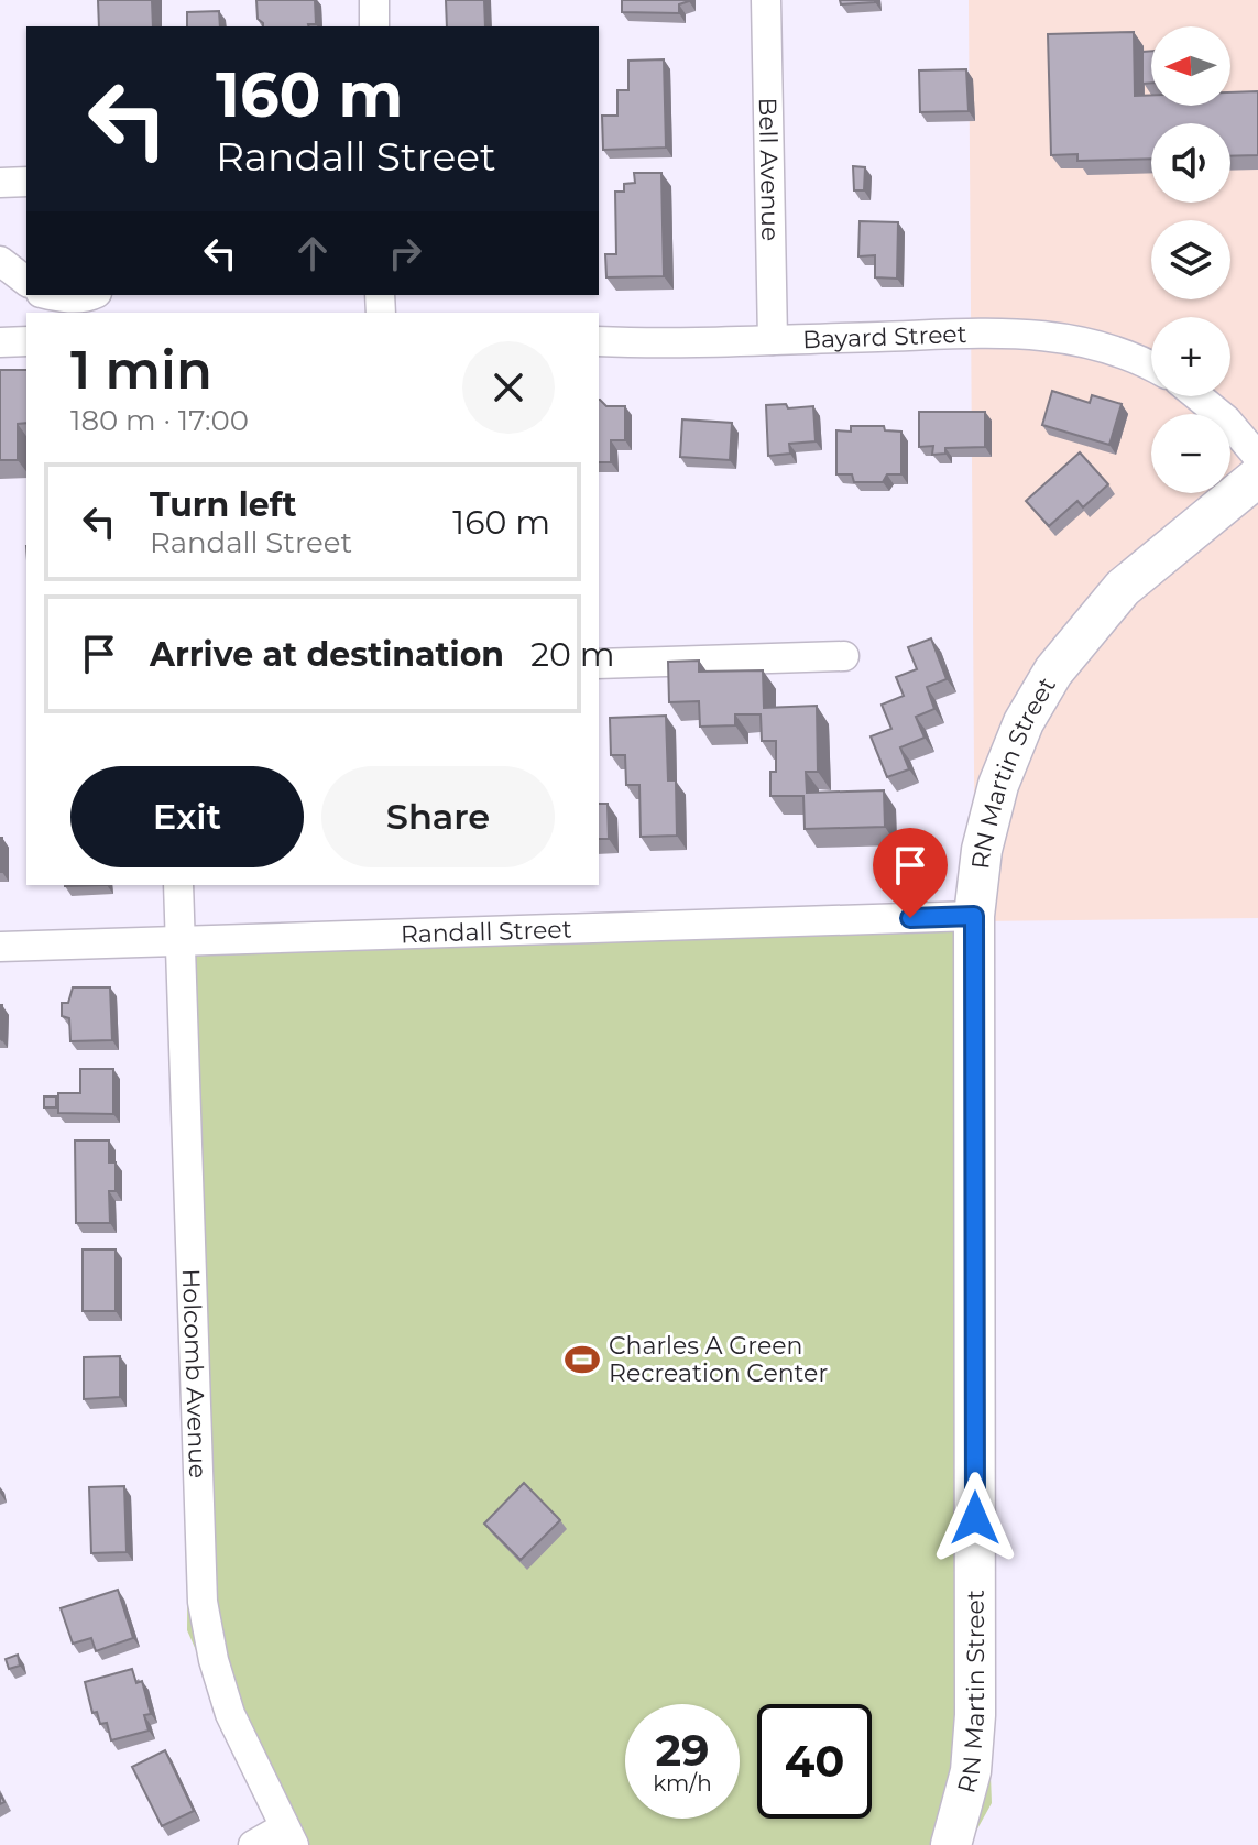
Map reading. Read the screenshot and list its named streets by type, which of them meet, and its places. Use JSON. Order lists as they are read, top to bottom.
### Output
{
  "streets": {
    "street": [
      "Bell Avenue",
      "Bayard Street",
      "RN Martin Street",
      "Randall Street",
      "Holcomb Avenue"
    ]
  },
  "crossings": [
    ["Bell Avenue", "Bayard Street"],
    ["RN Martin Street", "Randall Street"],
    ["Randall Street", "Holcomb Avenue"]
  ],
  "places": {
    "sports": ["Charles A Green Recreation Center"]
  },
  "north": "left",
  "page": {
    "map_buttons": ["+", "−"],
    "turn": ["160 m", "Randall Street"],
    "heading": ["1 min", "180 m · 17:00"],
    "list": [
      {
        "name": "Turn left",
        "note": "Randall Street",
        "value": "160 m"
      },
      {
        "name": "Arrive at destination",
        "value": "20 m"
      }
    ],
    "buttons": ["Exit", "Share"],
    "speed": "29 km/h",
    "limit": "40"
  }
}
